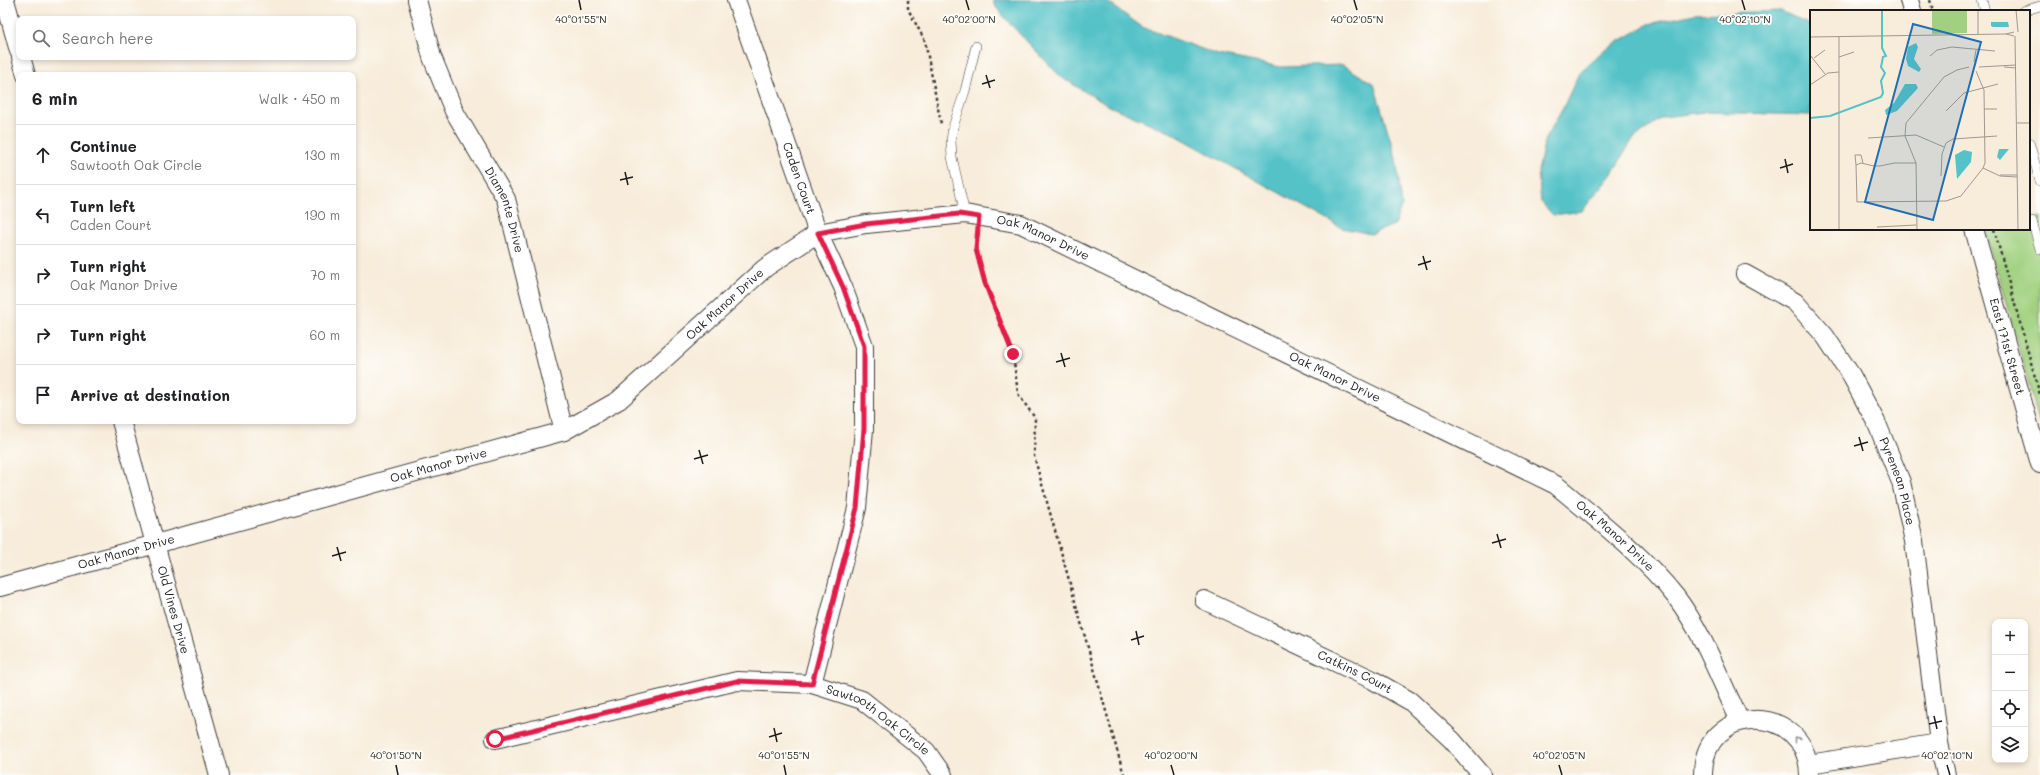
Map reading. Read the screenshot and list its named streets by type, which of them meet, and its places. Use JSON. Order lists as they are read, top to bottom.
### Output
{
  "streets": {
    "street": [
      "Caden Court",
      "Diamente Drive",
      "Oak Manor Drive",
      "East 171st Street",
      "Pyrenean Place",
      "Old Vines Drive",
      "Catkins Court",
      "Sawtooth Oak Circle"
    ]
  },
  "crossings": [
    ["Caden Court", "Oak Manor Drive"],
    ["Caden Court", "Sawtooth Oak Circle"],
    ["Diamente Drive", "Oak Manor Drive"],
    ["Oak Manor Drive", "Old Vines Drive"]
  ],
  "page": {
    "search": "Search here",
    "heading": ["6 min", "Walk · 450 m"],
    "list": [
      ["Continue", "Sawtooth Oak Circle", "130 m"],
      ["Turn left", "Caden Court", "190 m"],
      ["Turn right", "Oak Manor Drive", "70 m"],
      ["Turn right", "60 m"],
      "Arrive at destination"
    ],
    "map_buttons": ["+", "−"]
  },
  "coordinates": [
    "40°01'55\"N",
    "40°02'00\"N",
    "40°02'05\"N",
    "40°02'10\"N",
    "40°01'50\"N"
  ]
}
